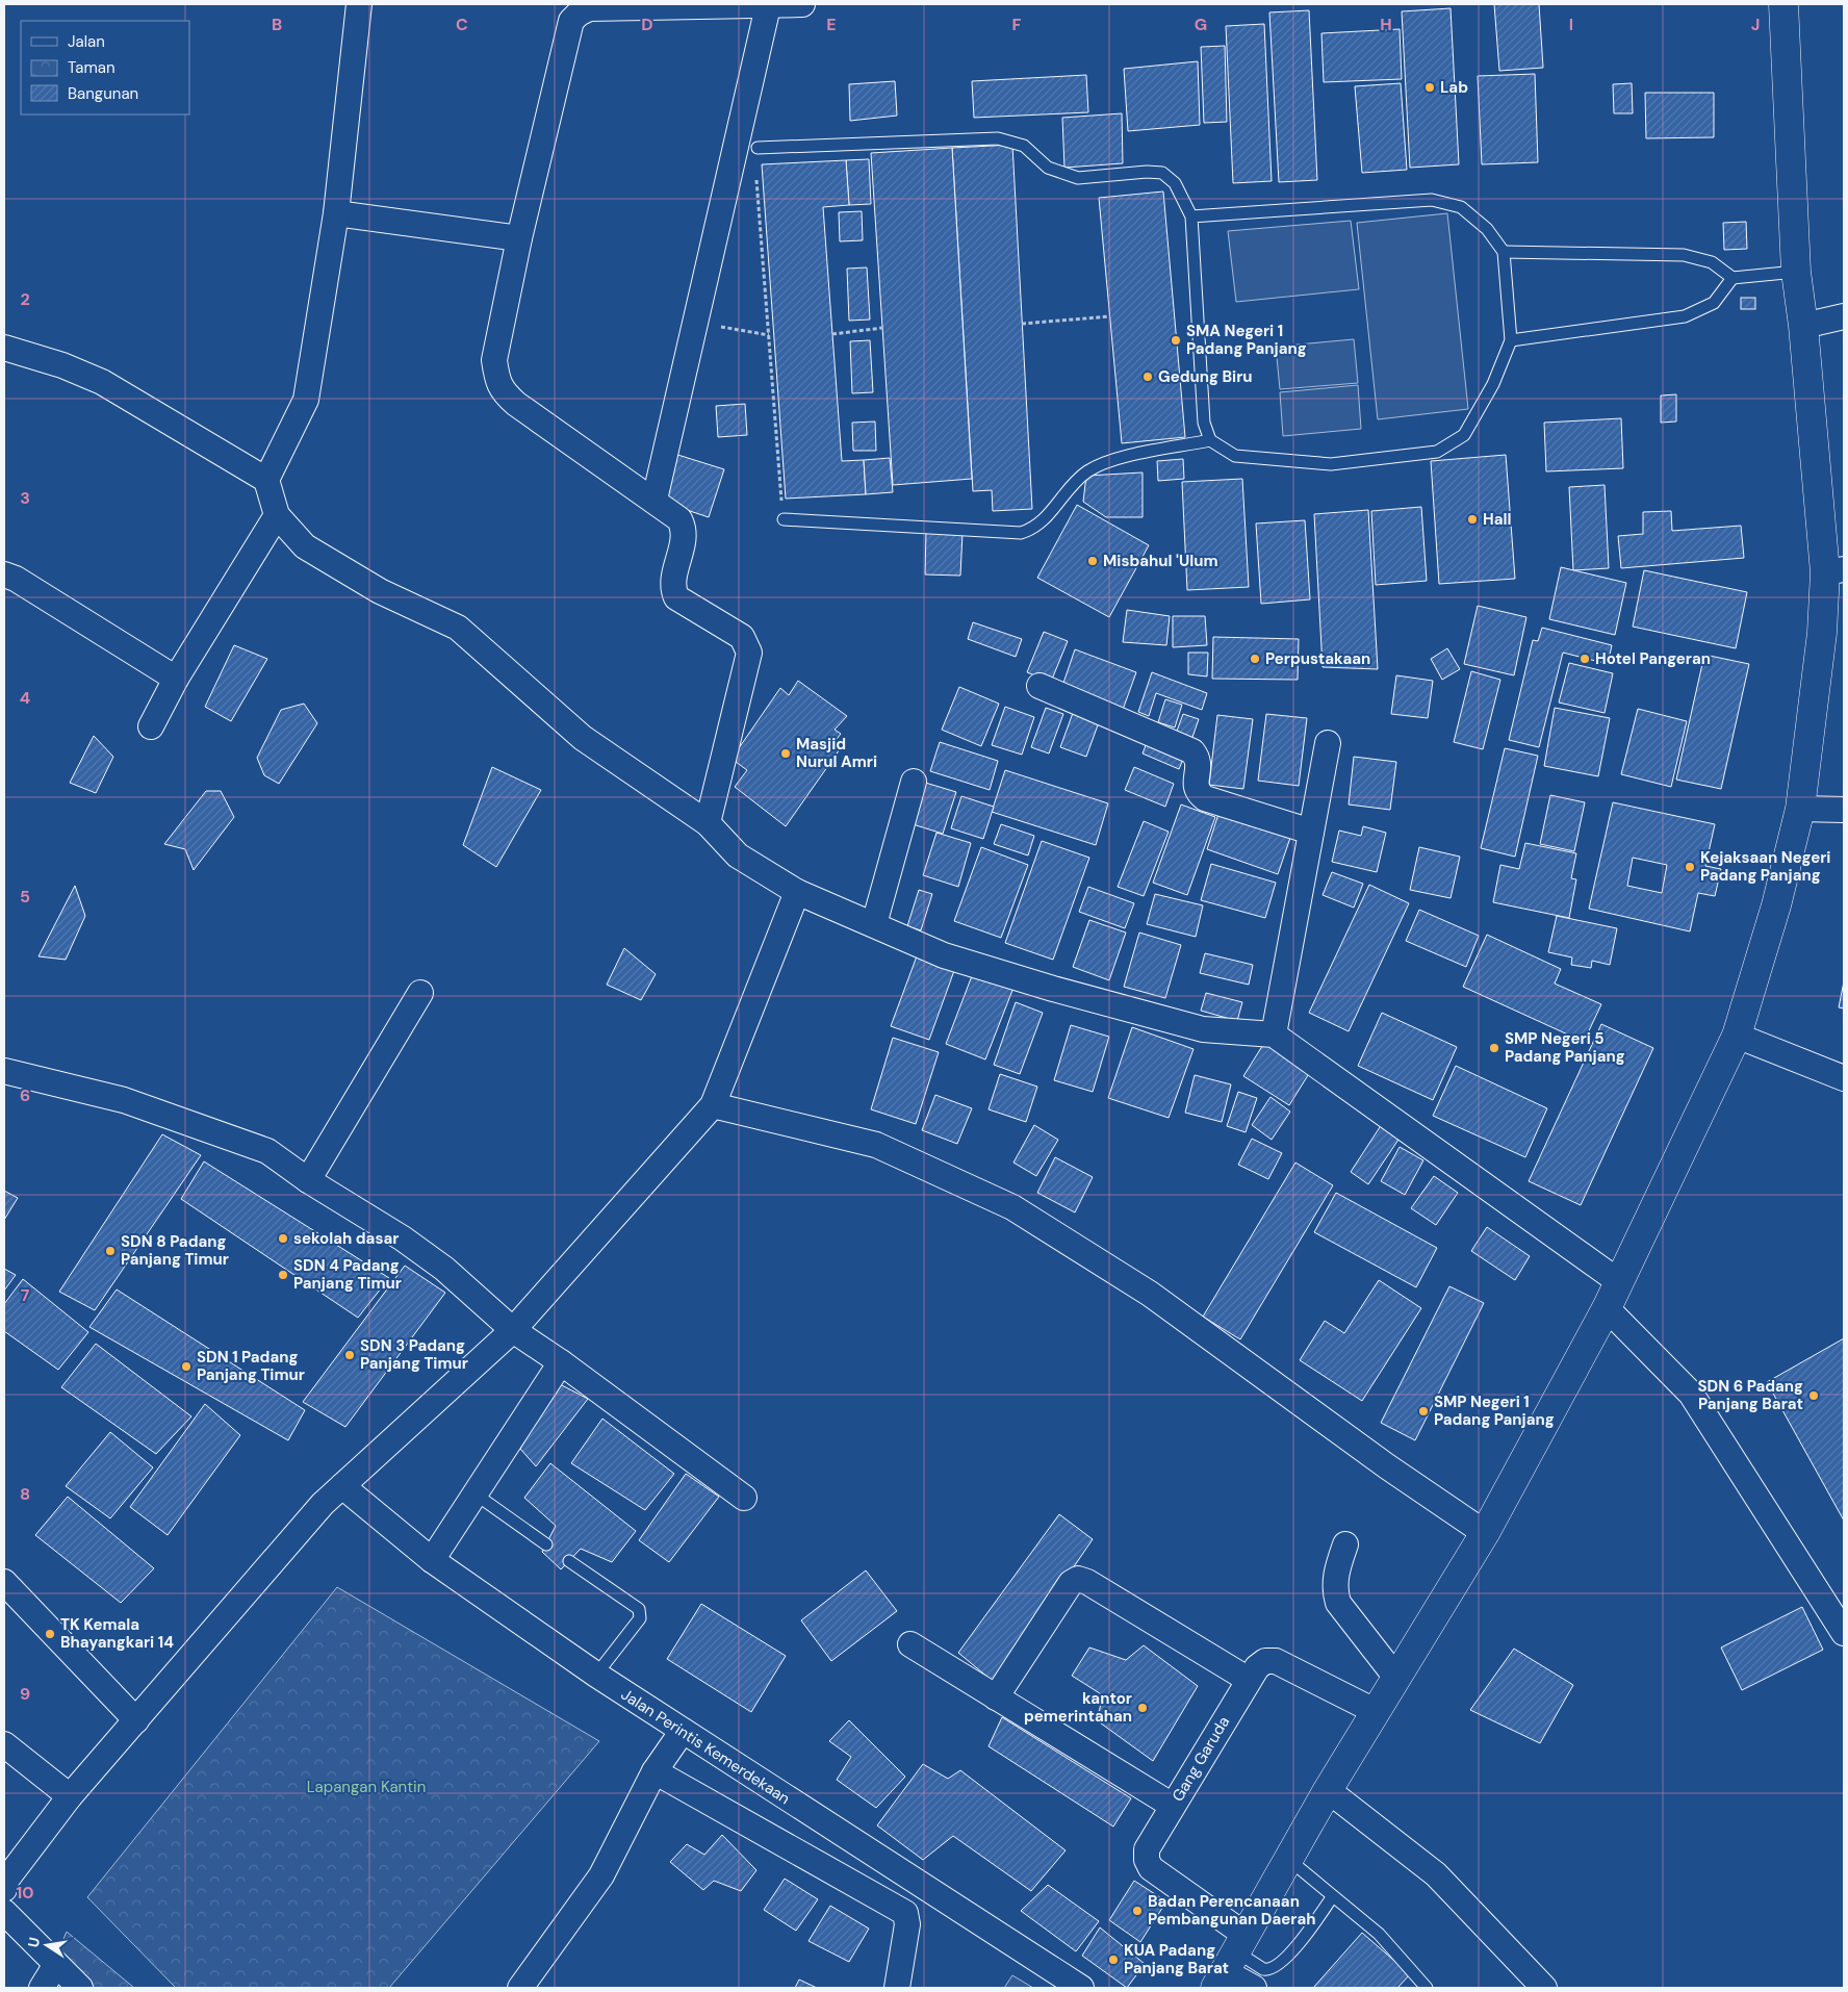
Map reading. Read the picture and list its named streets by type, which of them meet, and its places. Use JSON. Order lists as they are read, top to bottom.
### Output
{
  "streets": {
    "street": ["Jalan Perintis Kemerdekaan", "Gang Garuda"]
  },
  "parks": ["Lapangan Kantin"],
  "places": [
    "Lab",
    "SMA Negeri 1 Padang Panjang",
    "Gedung Biru",
    "Hall",
    "Misbahul 'Ulum",
    "Perpustakaan",
    "Hotel Pangeran",
    "Masjid Nurul Amri",
    "Kejaksaan Negeri Padang Panjang",
    "SMP Negeri 5 Padang Panjang",
    "sekolah dasar",
    "SDN 8 Padang Panjang Timur",
    "SDN 4 Padang Panjang Timur",
    "SDN 3 Padang Panjang Timur",
    "SDN 1 Padang Panjang Timur",
    "SDN 6 Padang Panjang Barat",
    "SMP Negeri 1 Padang Panjang",
    "TK Kemala Bhayangkari 14",
    "kantor pemerintahan",
    "Badan Perencanaan Pembangunan Daerah",
    "KUA Padang Panjang Barat"
  ],
  "legend": ["Jalan", "Taman", "Bangunan"],
  "north": "left",
  "grid": {
    "columns": [
      "B",
      "C",
      "D",
      "E",
      "F",
      "G",
      "H",
      "I",
      "J"
    ],
    "rows": [
      "2",
      "3",
      "4",
      "5",
      "6",
      "7",
      "8",
      "9",
      "10"
    ]
  }
}
